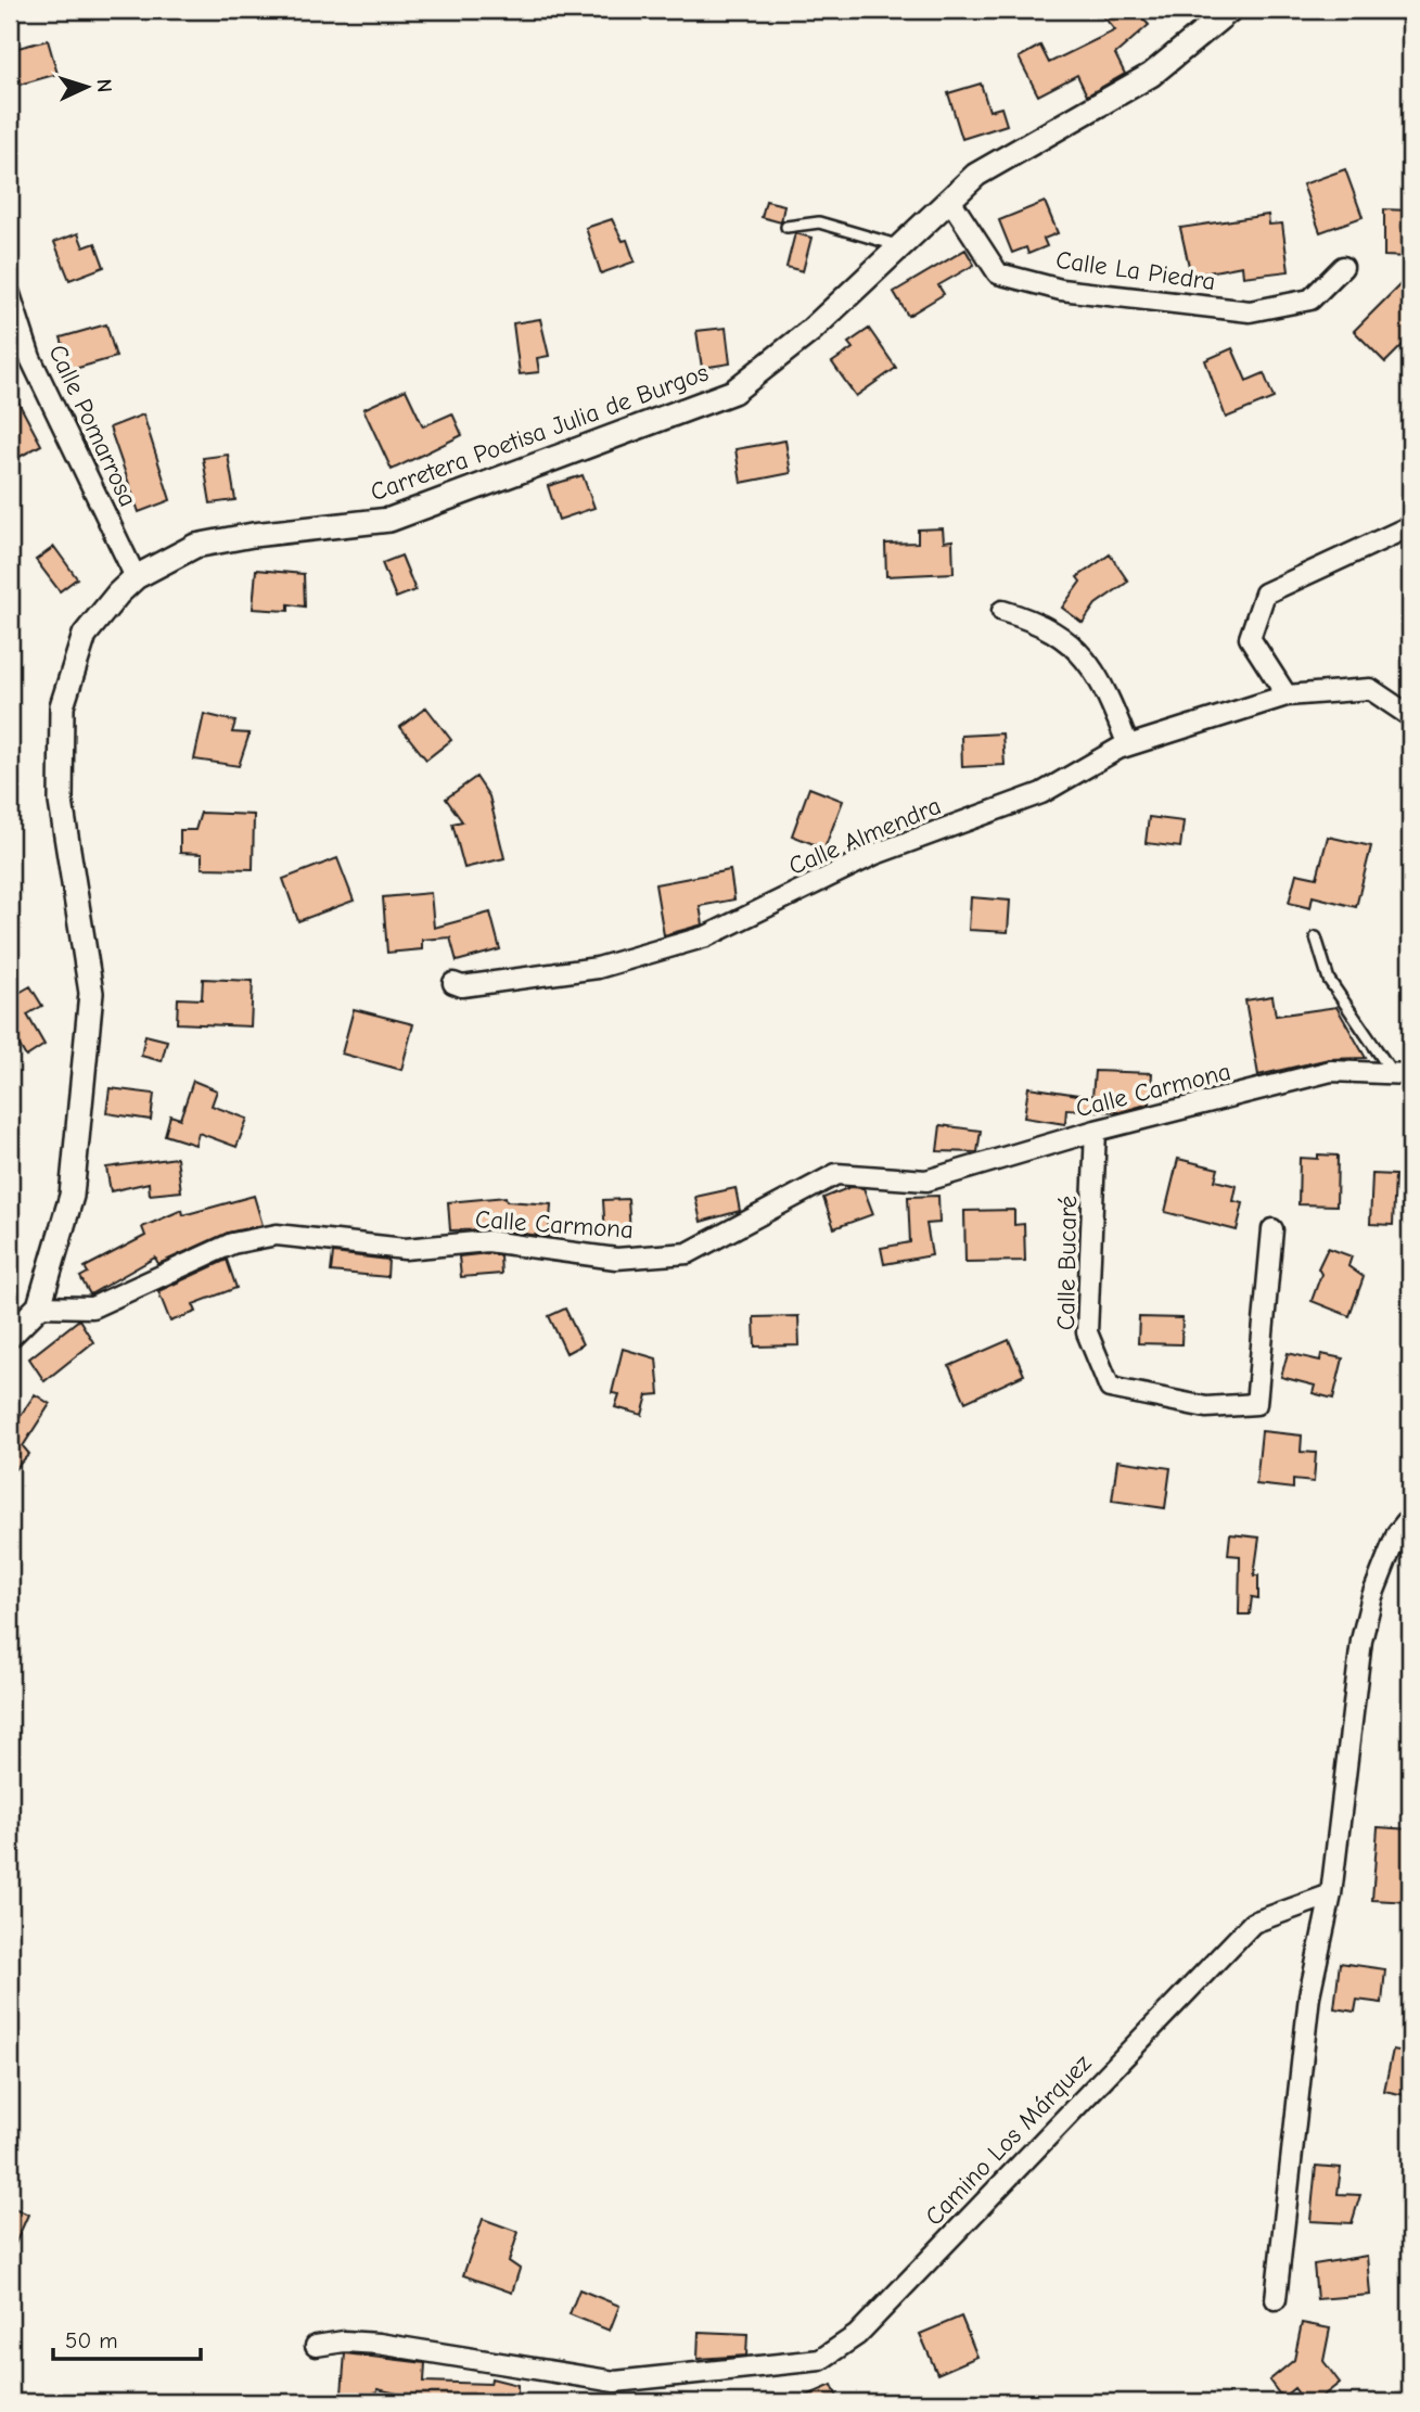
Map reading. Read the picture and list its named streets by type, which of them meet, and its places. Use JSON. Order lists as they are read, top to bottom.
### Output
{
  "streets": {
    "street": [
      "Calle La Piedra",
      "Calle Pomarrosa",
      "Carretera Poetisa Julia de Burgos",
      "Calle Almendra",
      "Calle Carmona",
      "Calle Bucaré",
      "Camino Los Márquez"
    ]
  },
  "crossings": [
    ["Calle La Piedra", "Carretera Poetisa Julia de Burgos"],
    ["Calle Pomarrosa", "Carretera Poetisa Julia de Burgos"],
    ["Carretera Poetisa Julia de Burgos", "Calle Carmona"],
    ["Calle Carmona", "Calle Bucaré"]
  ],
  "scale_bar": "50 m",
  "north": "right"
}
